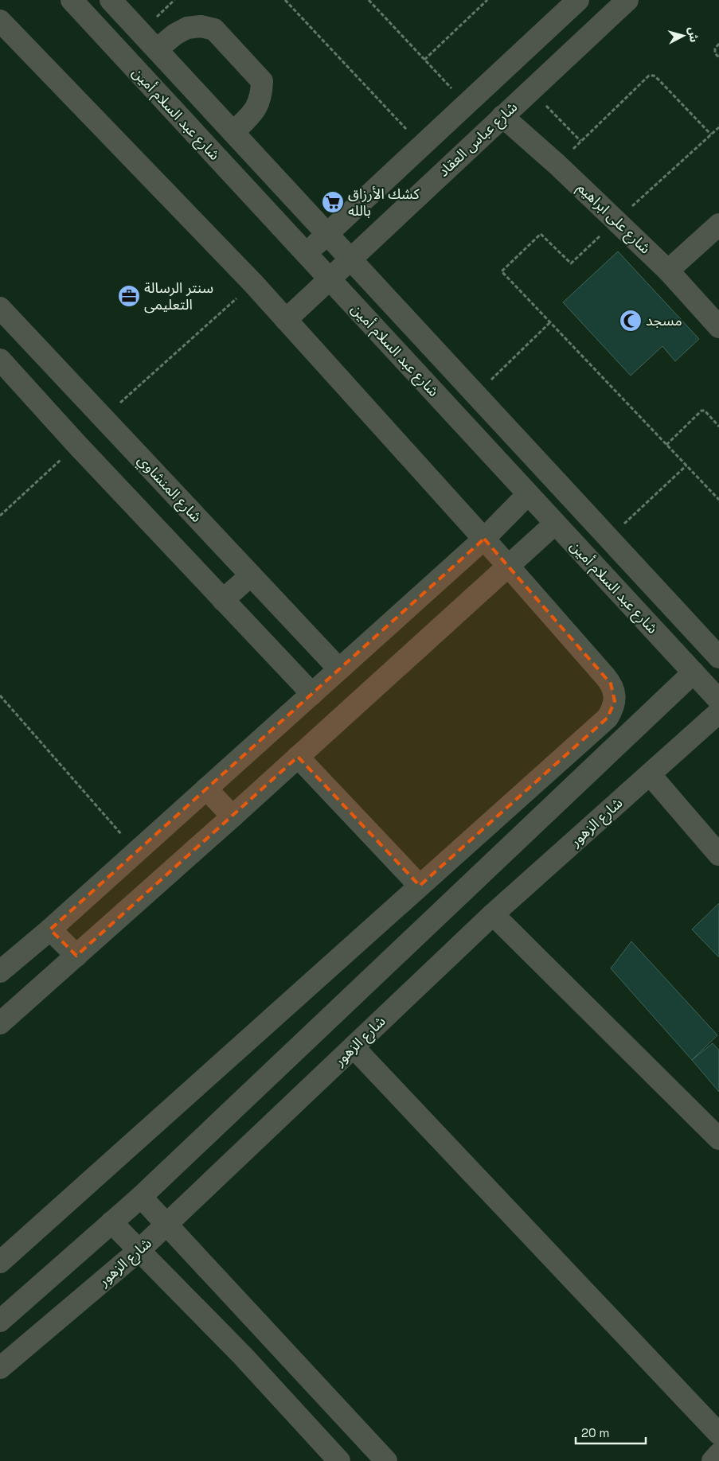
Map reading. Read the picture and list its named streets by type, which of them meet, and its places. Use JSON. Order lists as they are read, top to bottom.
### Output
{
  "streets": {
    "street": [
      "شارع عبد السلام أمين",
      "شارع عباس العقاد",
      "شارع على ابراهيم",
      "شارع المنشاوي",
      "شارع الزهور"
    ]
  },
  "crossings": [
    ["شارع عبد السلام أمين", "شارع عباس العقاد"],
    ["شارع عباس العقاد", "شارع على ابراهيم"]
  ],
  "places": {
    "supermarket": ["كشك الأرزاق بالله"],
    "office": ["سنتر الرسالة التعليمى"],
    "mosque": ["مسجد"]
  },
  "scale_bar": "20 m",
  "north": "right"
}
